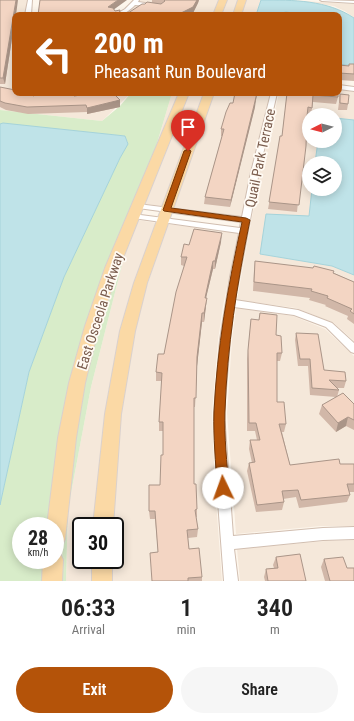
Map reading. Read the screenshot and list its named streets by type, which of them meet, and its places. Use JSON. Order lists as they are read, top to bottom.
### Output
{
  "streets": {
    "main road": ["East Osceola Parkway"],
    "street": ["Quail Park Terrace"]
  },
  "north": "left",
  "page": {
    "turn": ["200 m", "Pheasant Run Boulevard"],
    "speed": "28 km/h",
    "limit": "30",
    "eta": [
      "06:33",
      "Arrival",
      "1",
      "min",
      "340",
      "m"
    ],
    "buttons": ["Exit", "Share"]
  }
}
